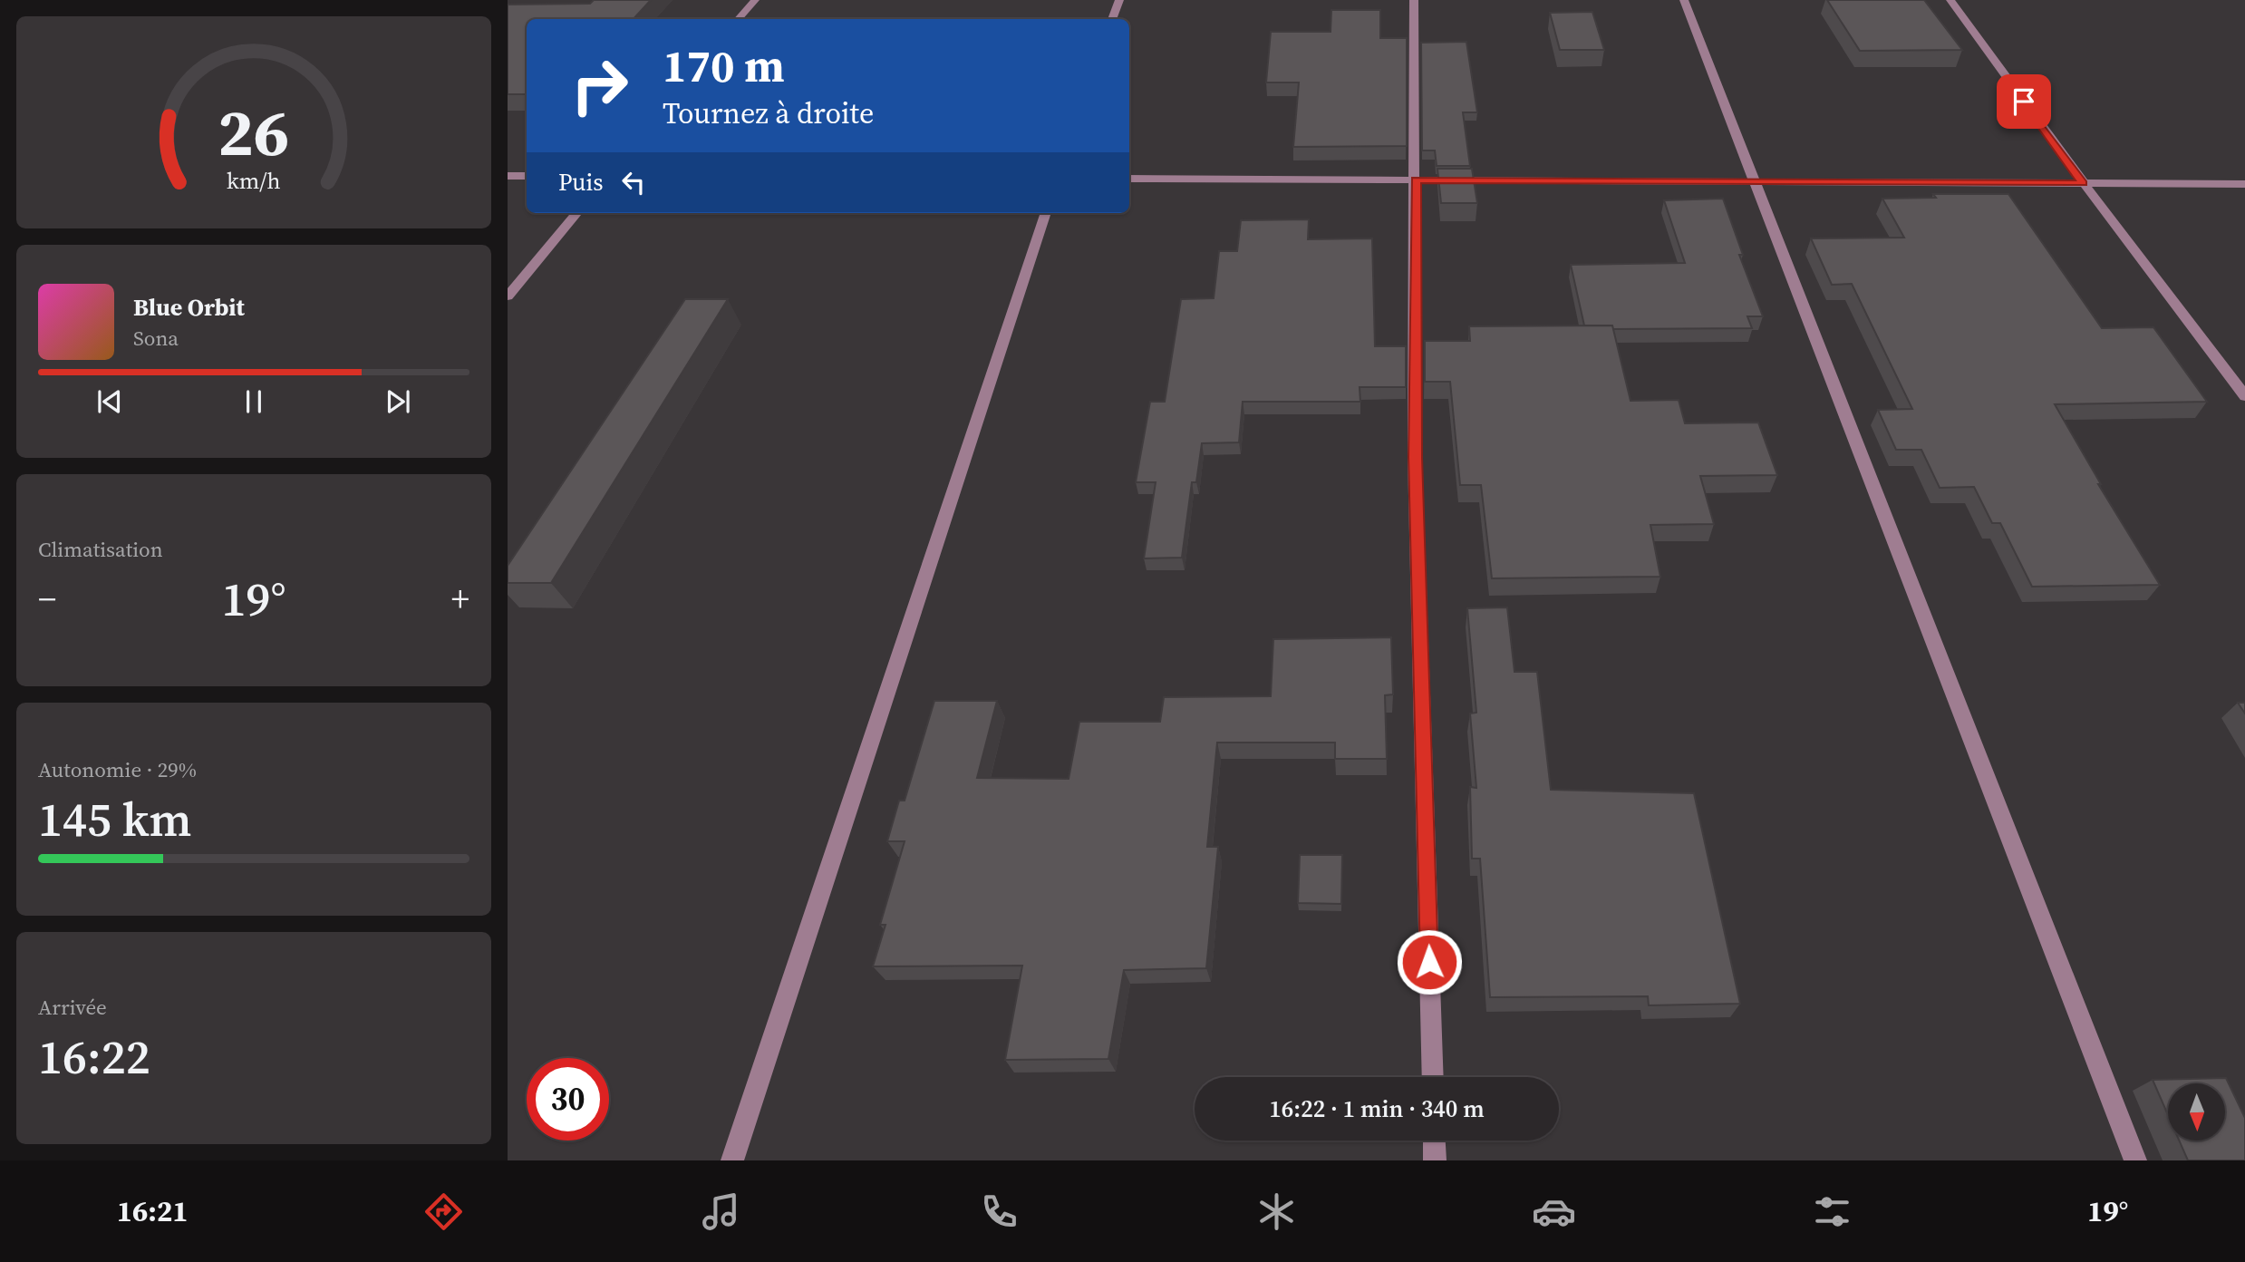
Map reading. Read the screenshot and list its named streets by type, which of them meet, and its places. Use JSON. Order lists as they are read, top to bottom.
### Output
{
  "north": "bottom",
  "page": {
    "turn": ["170 m", "Tournez à droite"],
    "then": "Puis",
    "song": ["Blue Orbit", "Sona"],
    "tile": [
      "Climatisation",
      ["Autonomie · 29%", "145 km"],
      ["Arrivée", "16:22"]
    ],
    "heat": ["−", "19°", "+"],
    "limit": "30",
    "trip": "16:22 · 1 min · 340 m",
    "tabs": ["16:21", "19°"],
    "gauge": ["26", "km/h"]
  }
}
